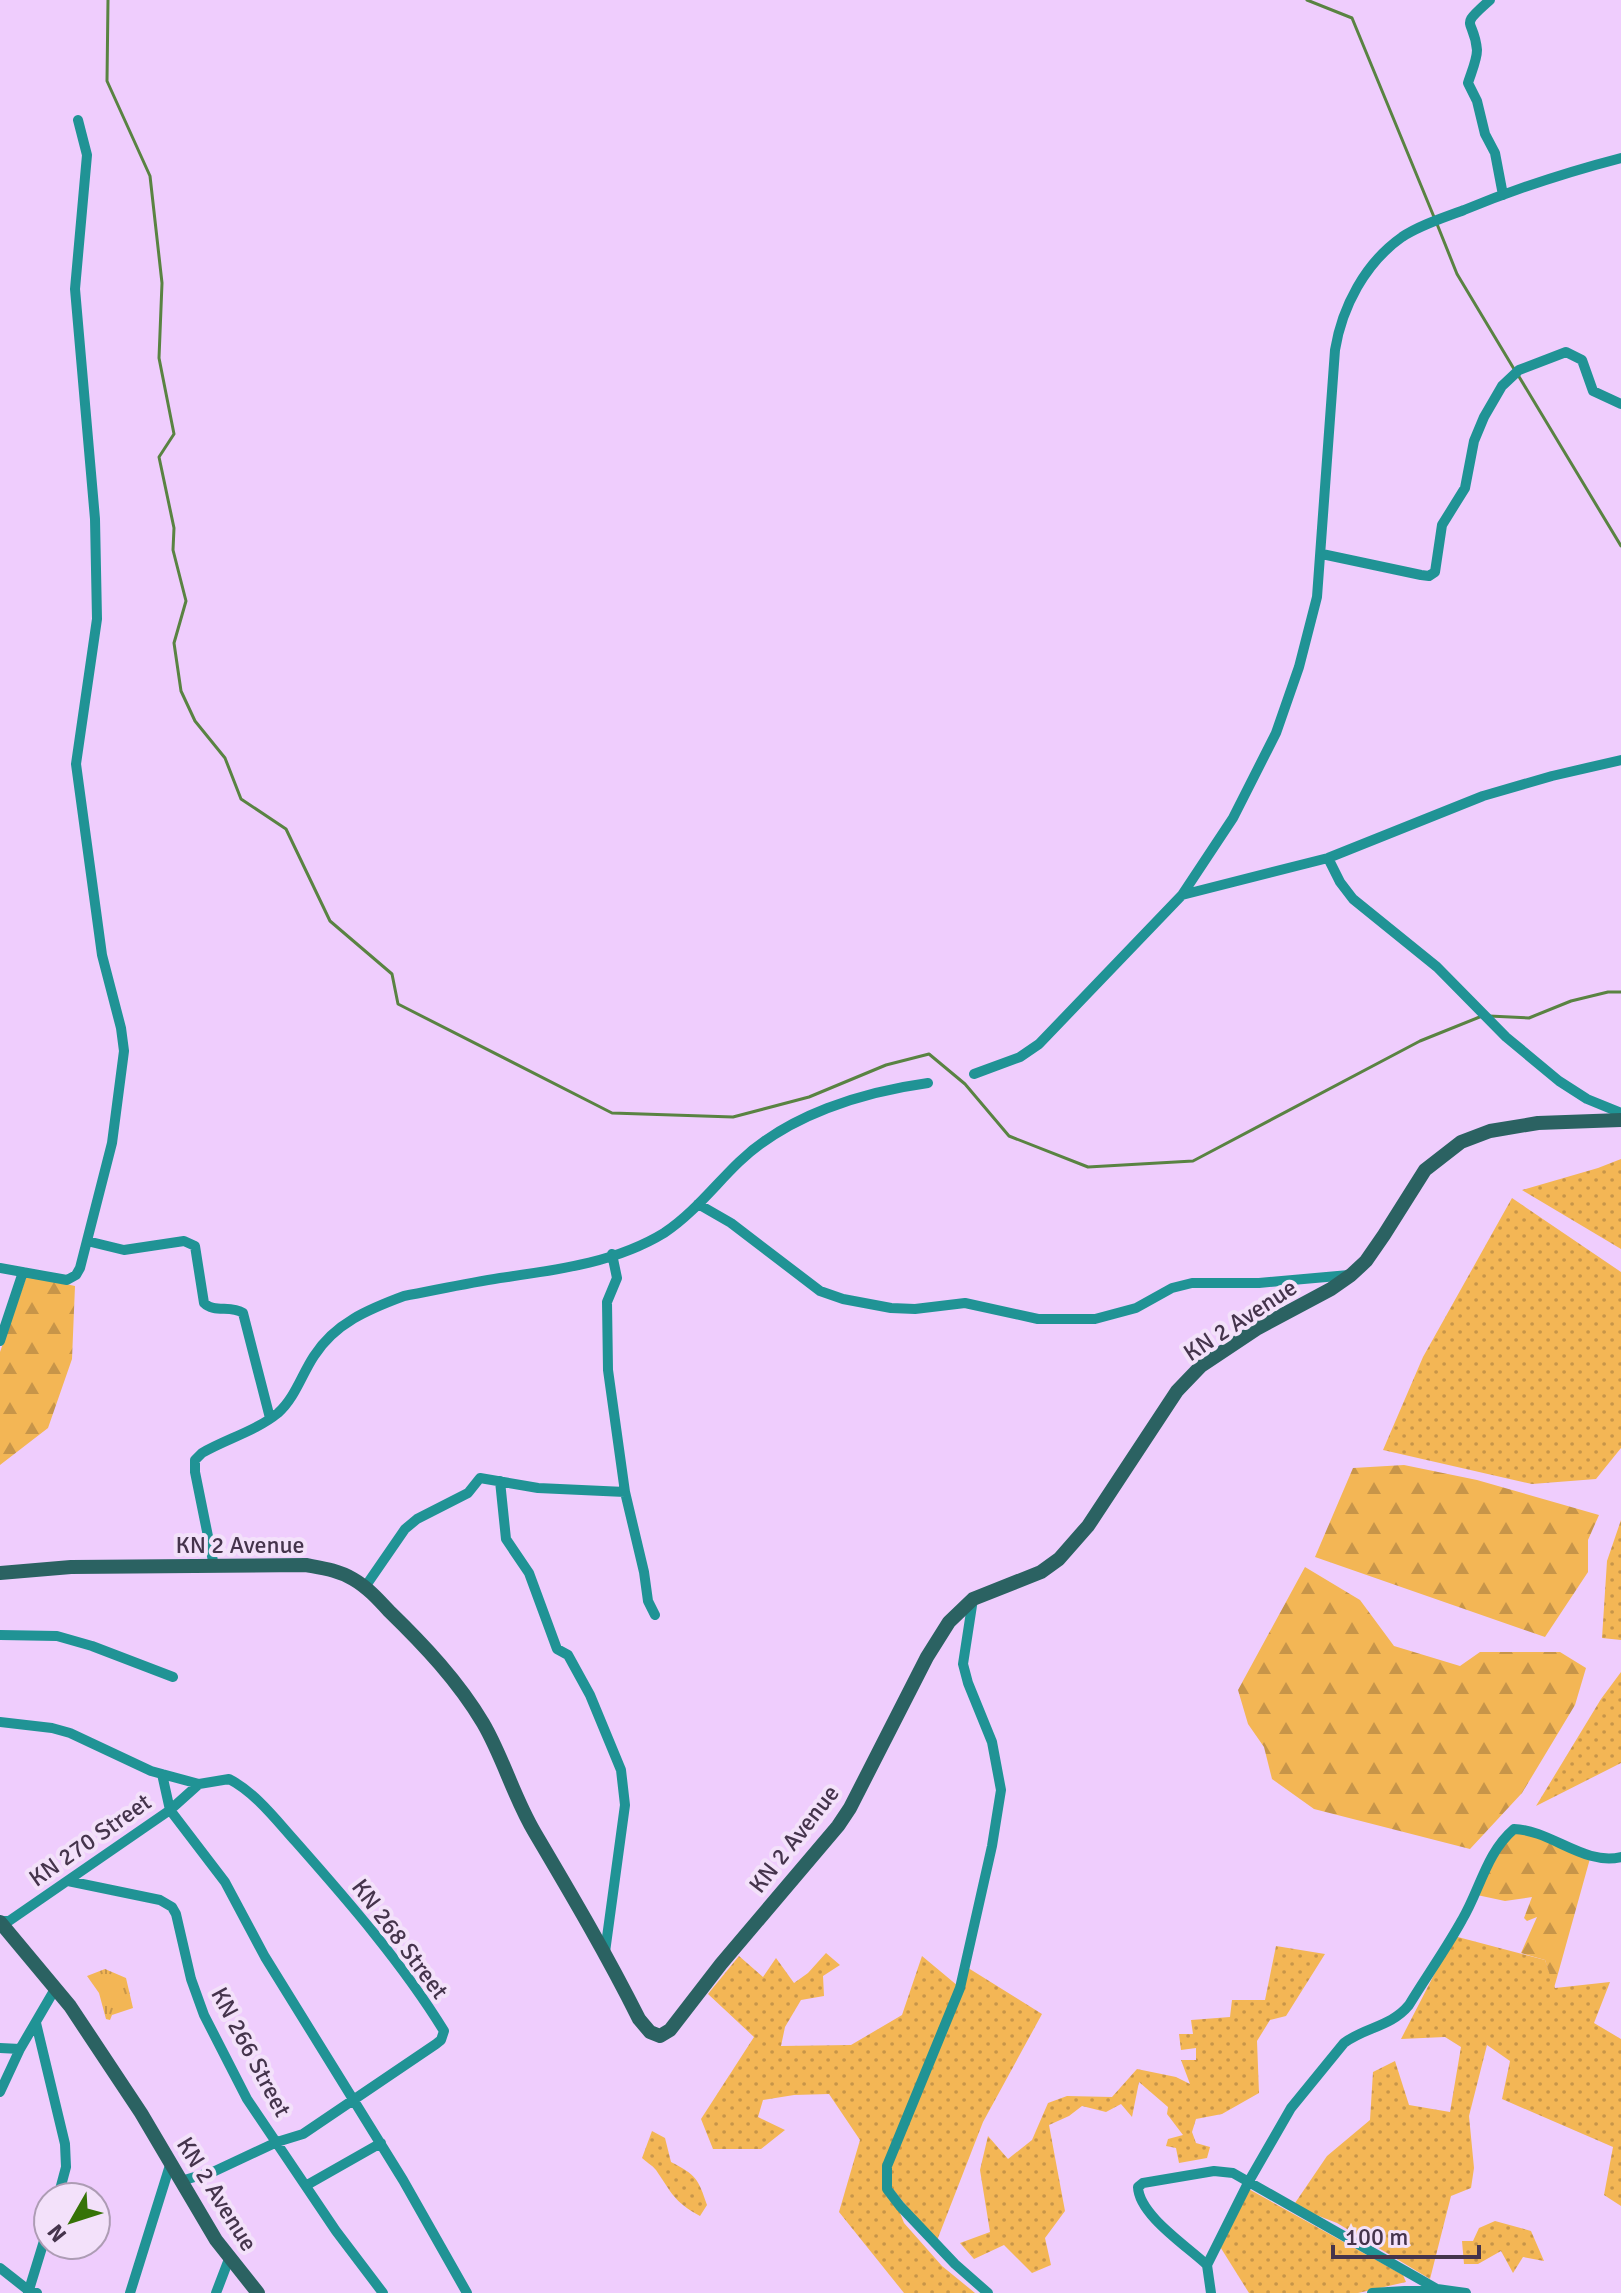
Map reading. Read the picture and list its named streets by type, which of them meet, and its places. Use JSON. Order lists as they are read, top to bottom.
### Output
{
  "streets": {
    "main road": ["KN 2 Avenue"],
    "street": ["KN 270 Street", "KN 268 Street", "KN 266 Street"]
  },
  "crossings": [
    ["KN 2 Avenue", "KN 270 Street"],
    ["KN 2 Avenue", "KN 268 Street"],
    ["KN 270 Street", "KN 268 Street"],
    ["KN 270 Street", "KN 266 Street"],
    ["KN 268 Street", "KN 266 Street"]
  ],
  "scale_bar": "100 m",
  "north": "bottom left"
}
